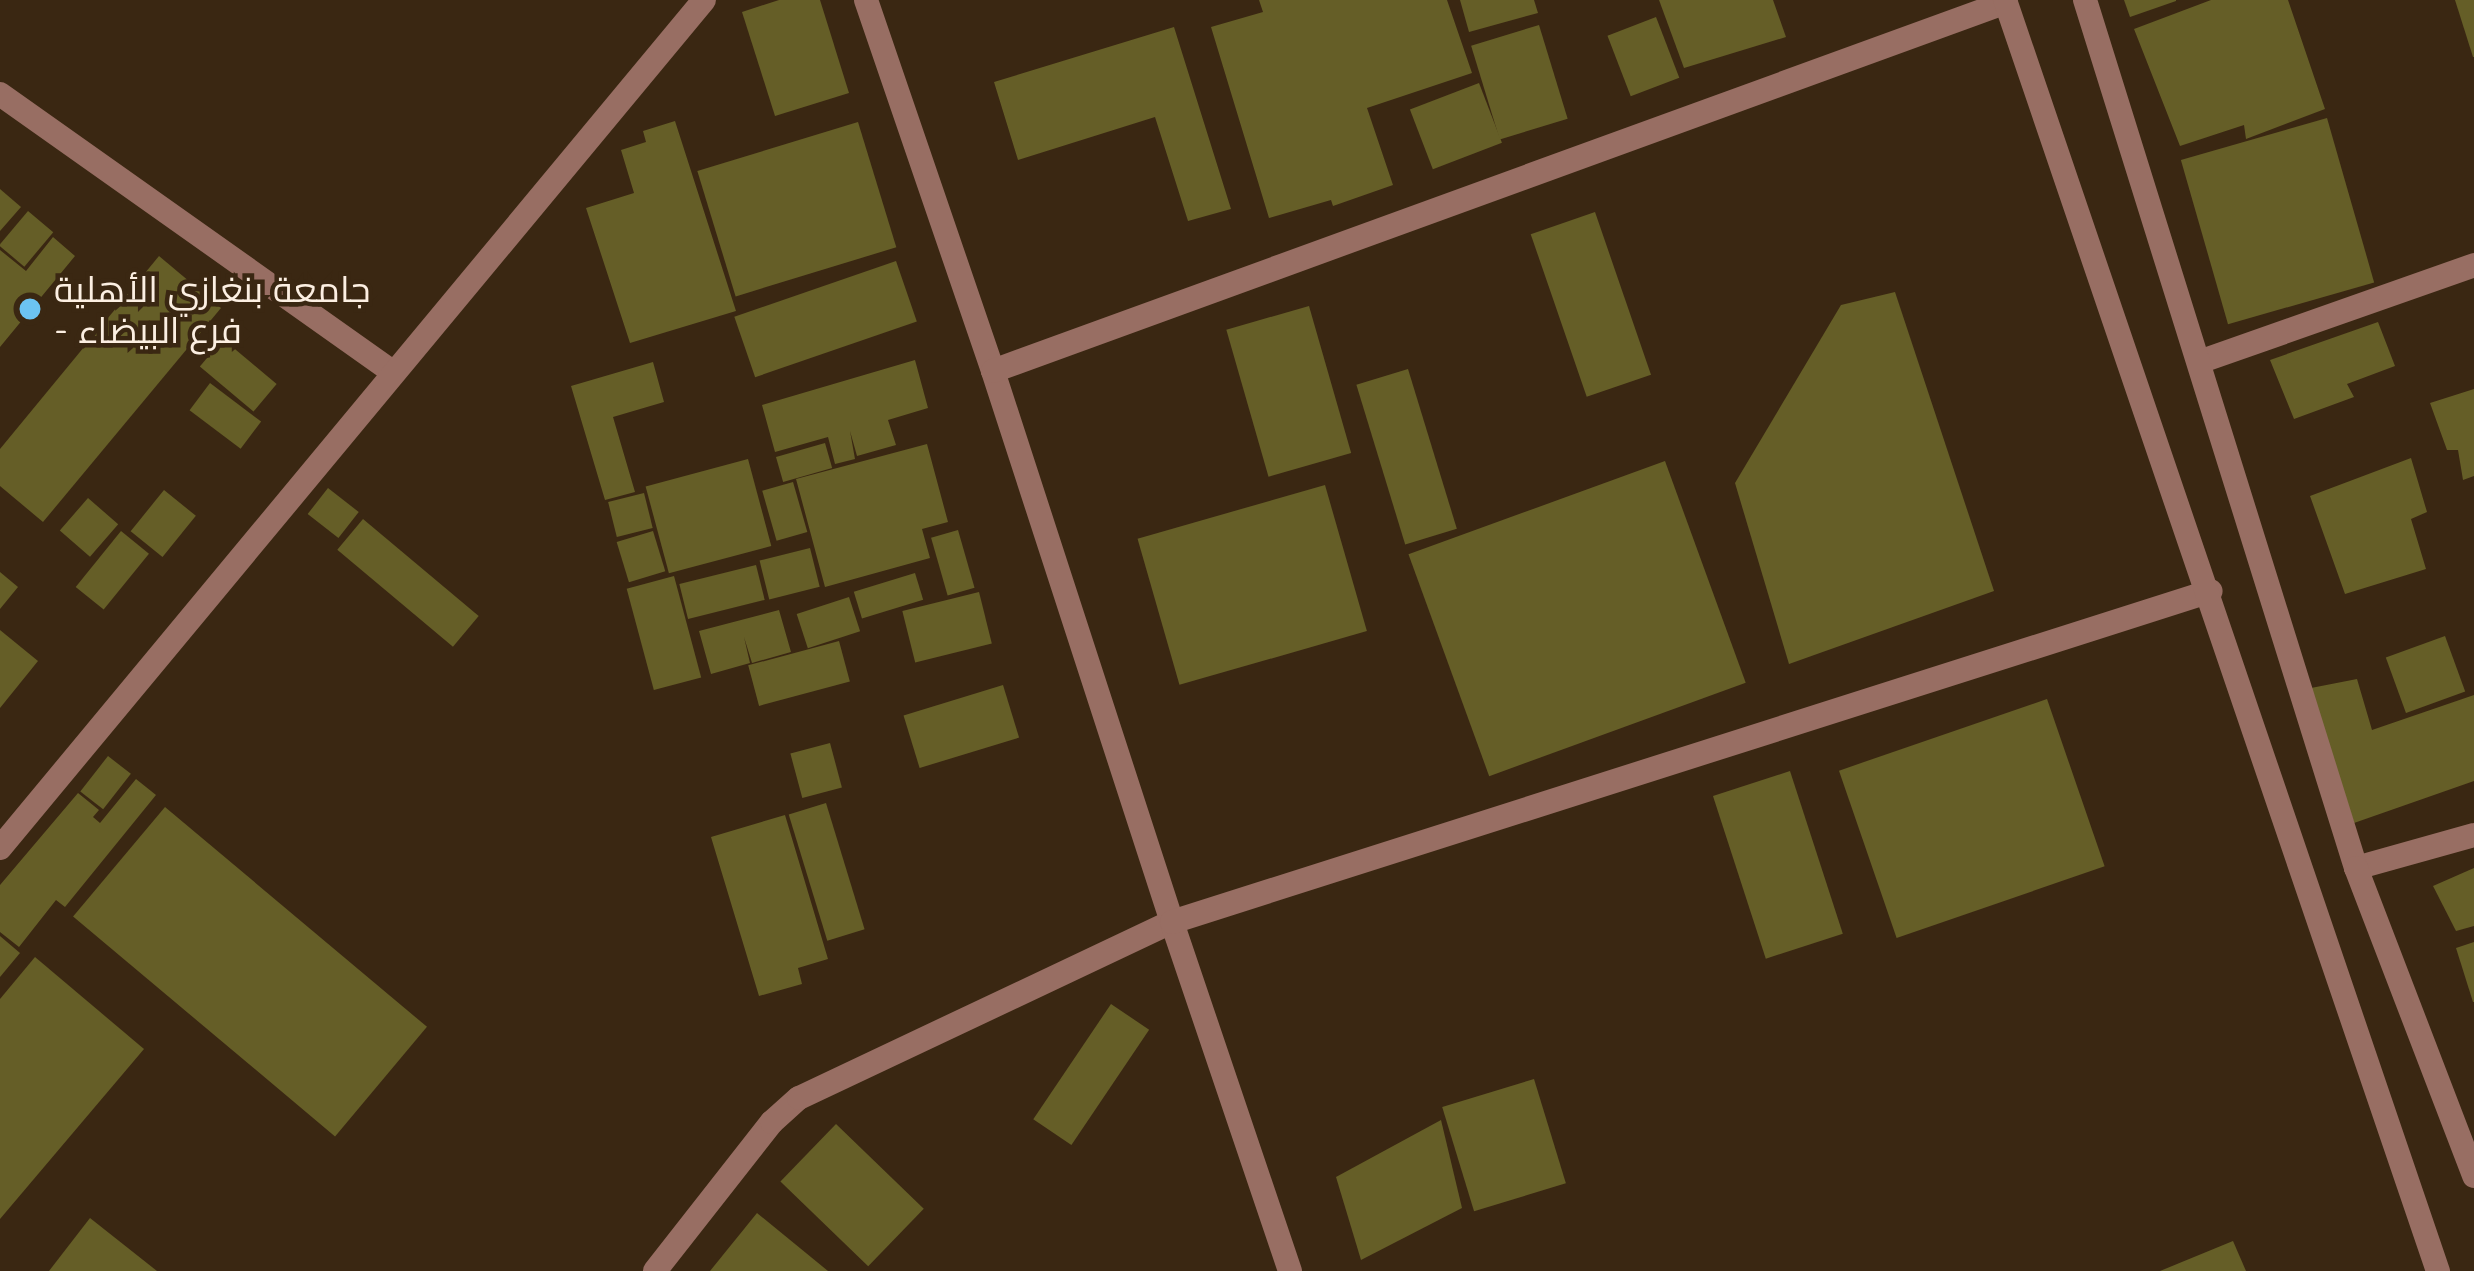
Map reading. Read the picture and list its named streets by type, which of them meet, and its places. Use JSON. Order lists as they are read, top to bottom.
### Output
{
  "places": ["جامعة بنغازي الأهلية - فرع البيضاء"]
}
